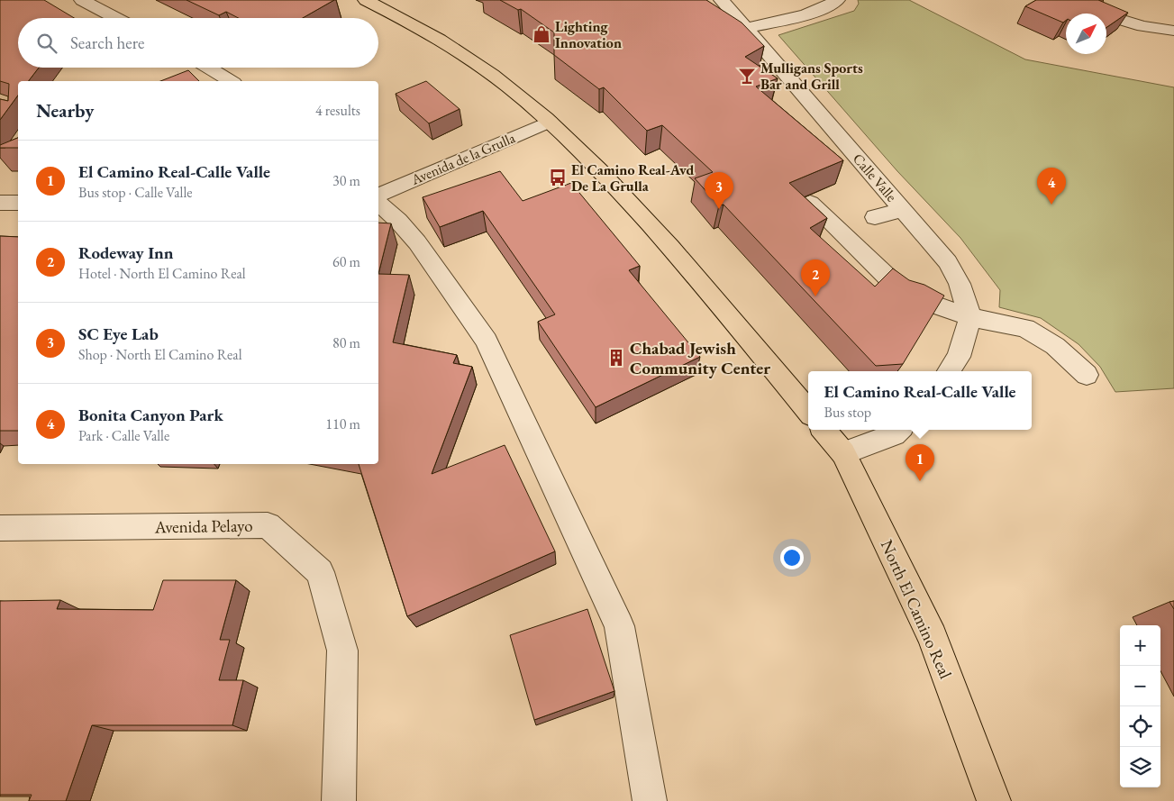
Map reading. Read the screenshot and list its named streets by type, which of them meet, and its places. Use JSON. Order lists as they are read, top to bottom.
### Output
{
  "streets": {
    "main road": ["North El Camino Real"],
    "street": ["Avenida de la Grulla", "Calle Valle", "Avenida Pelayo"]
  },
  "places": {
    "shop": ["Lighting Innovation"],
    "bar": ["Mulligans Sports Bar and Grill"],
    "bus stop": ["El Camino Real-Avd De La Grulla"],
    "building": ["Chabad Jewish Community Center"]
  },
  "north": "top right",
  "page": {
    "search": "Search here",
    "heading": ["Nearby", "4 results"],
    "list": [
      {
        "mark": "1",
        "name": "El Camino Real-Calle Valle",
        "note": "Bus stop · Calle Valle",
        "value": "30 m"
      },
      {
        "mark": "2",
        "name": "Rodeway Inn",
        "note": "Hotel · North El Camino Real",
        "value": "60 m"
      },
      {
        "mark": "3",
        "name": "SC Eye Lab",
        "note": "Shop · North El Camino Real",
        "value": "80 m"
      },
      {
        "mark": "4",
        "name": "Bonita Canyon Park",
        "note": "Park · Calle Valle",
        "value": "110 m"
      }
    ],
    "pins": [
      "4",
      "3",
      "2",
      "1"
    ],
    "popup": ["El Camino Real-Calle Valle", "Bus stop"],
    "map_buttons": ["+", "−"]
  }
}
